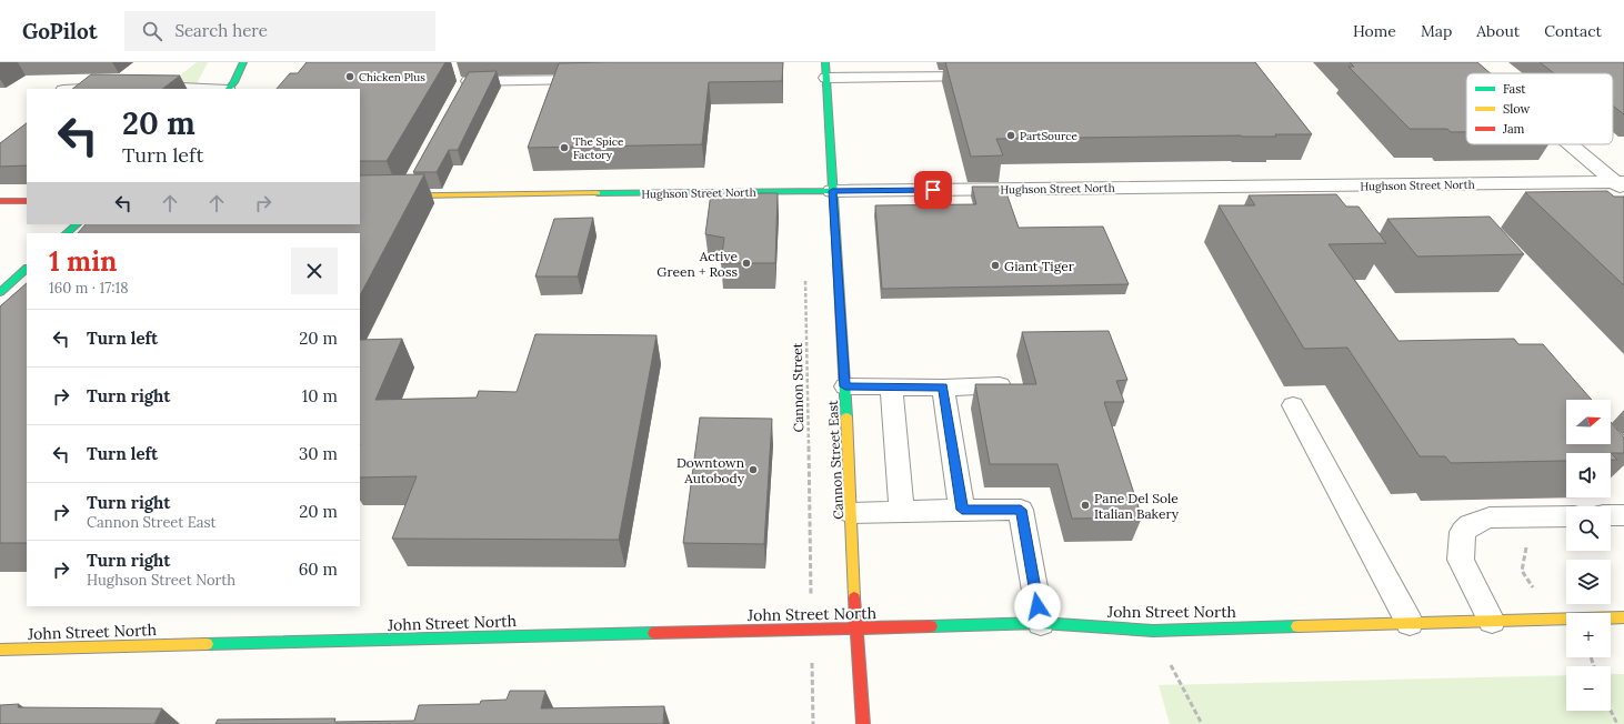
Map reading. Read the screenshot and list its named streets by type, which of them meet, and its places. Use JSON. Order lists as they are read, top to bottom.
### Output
{
  "streets": {
    "main road": ["Hughson Street North", "Cannon Street East", "John Street North"],
    "path": ["Cannon Street"]
  },
  "crossings": [
    ["Hughson Street North", "Cannon Street East"],
    ["Cannon Street East", "John Street North"]
  ],
  "places": [
    "Chicken Plus",
    "PartSource",
    "The Spice Factory",
    "Active Green + Ross",
    "Giant Tiger",
    "Downtown Autobody",
    "Pane Del Sole Italian Bakery"
  ],
  "legend": ["Fast", "Slow", "Jam"],
  "north": "right",
  "page": {
    "header": "GoPilot",
    "search": "Search here",
    "nav": [
      "Home",
      "Map",
      "About",
      "Contact"
    ],
    "turn": ["20 m", "Turn left"],
    "heading": ["1 min", "160 m · 17:18"],
    "list": [
      {
        "name": "Turn left",
        "value": "20 m"
      },
      {
        "name": "Turn right",
        "value": "10 m"
      },
      {
        "name": "Turn left",
        "value": "30 m"
      },
      {
        "name": "Turn right",
        "note": "Cannon Street East",
        "value": "20 m"
      },
      {
        "name": "Turn right",
        "note": "Hughson Street North",
        "value": "60 m"
      }
    ],
    "map_buttons": ["+", "−"]
  }
}
